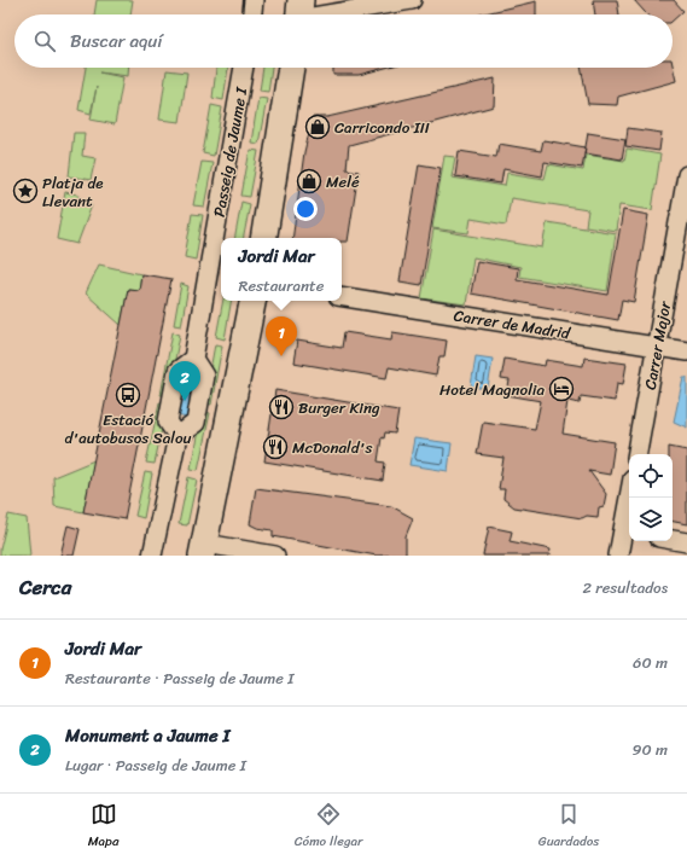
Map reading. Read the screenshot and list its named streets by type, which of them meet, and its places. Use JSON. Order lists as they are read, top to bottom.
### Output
{
  "streets": {
    "street": ["Passeig de Jaume I", "Carrer de Madrid", "Carrer Major"]
  },
  "crossings": [
    ["Carrer de Madrid", "Carrer Major"]
  ],
  "places": {
    "shop": ["Carricondo III", "Melé"],
    "place": ["Platja de Llevant"],
    "hotel": ["Hotel Magnolia"],
    "bus stop": ["Estació d'autobusos Salou"],
    "restaurant": ["Burger King", "McDonald's"]
  },
  "page": {
    "search": "Buscar aquí",
    "popup": ["Jordi Mar", "Restaurante"],
    "pins": ["1", "2"],
    "heading": ["Cerca", "2 resultados"],
    "list": [
      {
        "mark": "1",
        "name": "Jordi Mar",
        "note": "Restaurante · Passeig de Jaume I",
        "value": "60 m"
      },
      {
        "mark": "2",
        "name": "Monument a Jaume I",
        "note": "Lugar · Passeig de Jaume I",
        "value": "90 m"
      }
    ],
    "nav": ["Mapa", "Cómo llegar", "Guardados"]
  }
}
